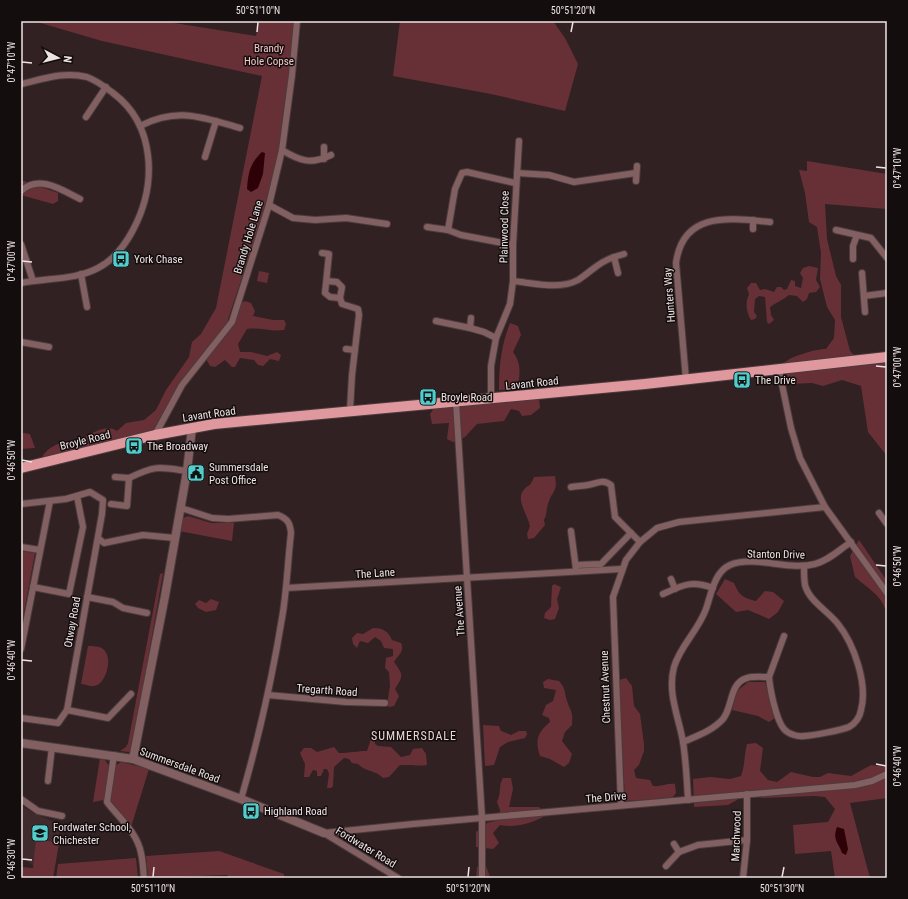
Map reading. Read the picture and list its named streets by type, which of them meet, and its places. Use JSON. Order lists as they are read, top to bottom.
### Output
{
  "streets": {
    "main road": ["Lavant Road", "Broyle Road"],
    "street": [
      "Plainwood Close",
      "Brandy Hole Lane",
      "Hunters Way",
      "Stanton Drive",
      "The Lane",
      "The Avenue",
      "Otway Road",
      "Chestnut Avenue",
      "Tregarth Road",
      "Summersdale Road",
      "The Drive",
      "Marchwood",
      "Fordwater Road"
    ]
  },
  "crossings": [
    ["Plainwood Close", "Lavant Road"],
    ["Brandy Hole Lane", "Lavant Road"],
    ["Brandy Hole Lane", "Broyle Road"],
    ["Hunters Way", "Lavant Road"],
    ["Lavant Road", "Broyle Road"],
    ["Lavant Road", "The Avenue"],
    ["Stanton Drive", "The Drive"],
    ["The Lane", "The Avenue"],
    ["The Avenue", "The Drive"],
    ["Chestnut Avenue", "The Drive"],
    ["Summersdale Road", "The Drive"],
    ["Summersdale Road", "Fordwater Road"],
    ["The Drive", "Marchwood"],
    ["The Drive", "Fordwater Road"]
  ],
  "districts": ["SUMMERSDALE"],
  "parks": ["Brandy Hole Copse"],
  "places": {
    "bus stop": [
      "York Chase",
      "The Drive",
      "Broyle Road",
      "The Broadway",
      "Highland Road"
    ],
    "public building": ["Summersdale Post Office"],
    "school or university": ["Fordwater School, Chichester"]
  },
  "north": "right",
  "coordinates": [
    "50°51'10\"N",
    "50°51'20\"N",
    "0°47'10\"W",
    "0°47'00\"W",
    "0°46'50\"W",
    "0°46'40\"W",
    "0°46'30\"W",
    "50°51'30\"N"
  ]
}
